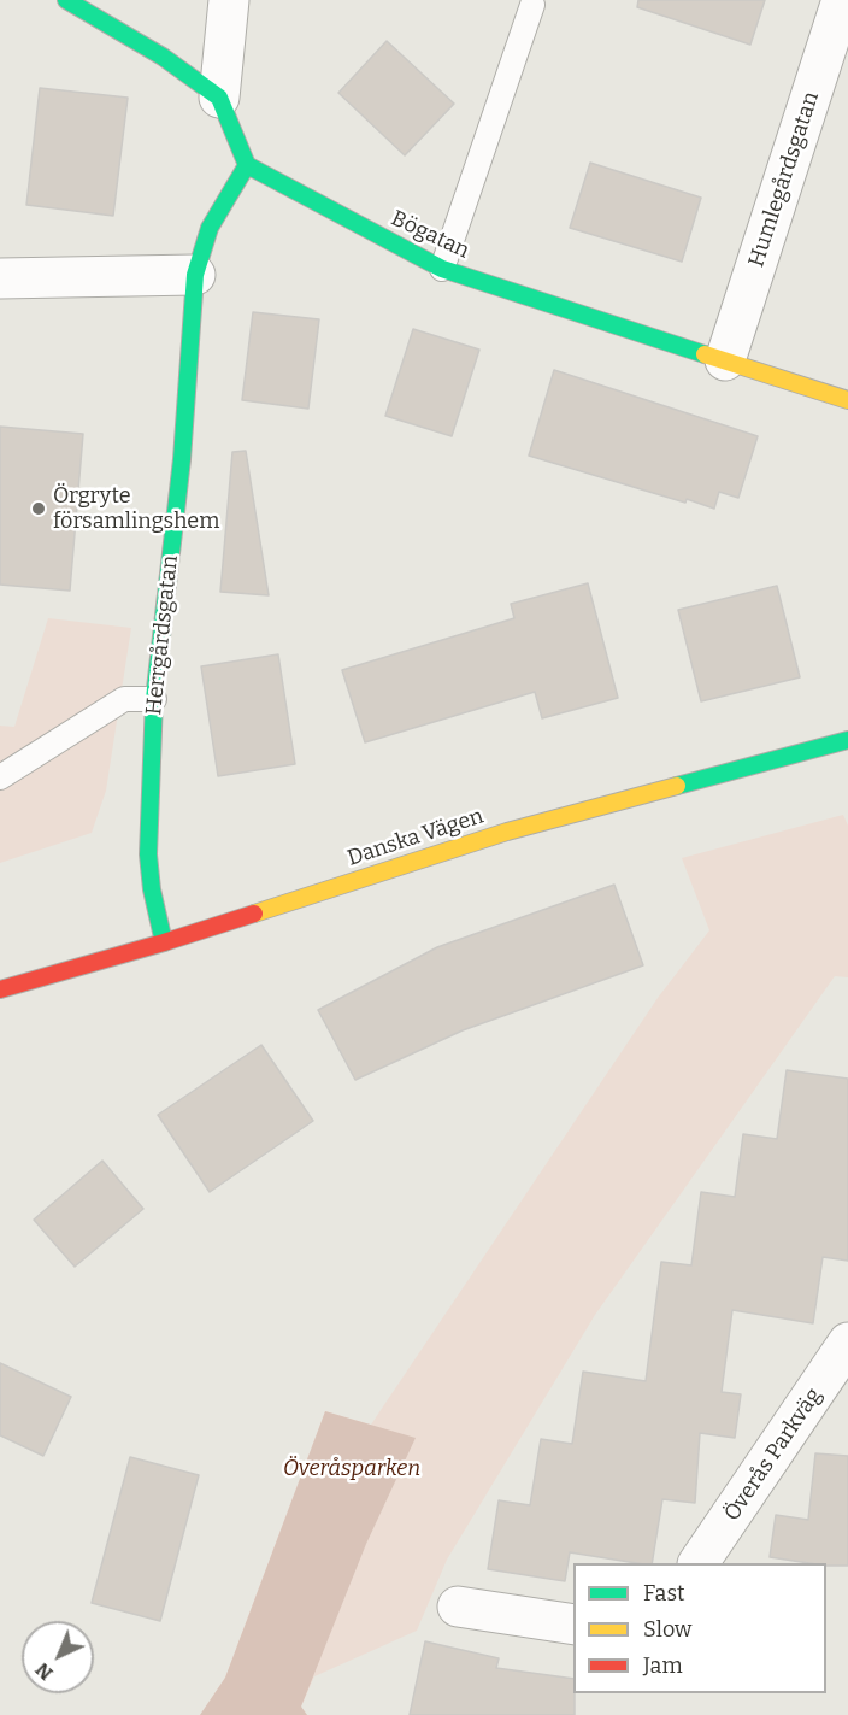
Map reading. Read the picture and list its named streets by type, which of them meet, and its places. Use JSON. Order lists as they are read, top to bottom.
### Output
{
  "streets": {
    "street": [
      "Humlegårdsgatan",
      "Bögatan",
      "Herrgårdsgatan",
      "Danska Vägen",
      "Överås Parkväg"
    ]
  },
  "crossings": [
    ["Humlegårdsgatan", "Bögatan"],
    ["Bögatan", "Herrgårdsgatan"],
    ["Herrgårdsgatan", "Danska Vägen"]
  ],
  "parks": ["Överåsparken"],
  "places": ["Örgryte församlingshem"],
  "legend": ["Fast", "Slow", "Jam"],
  "north": "bottom left"
}
